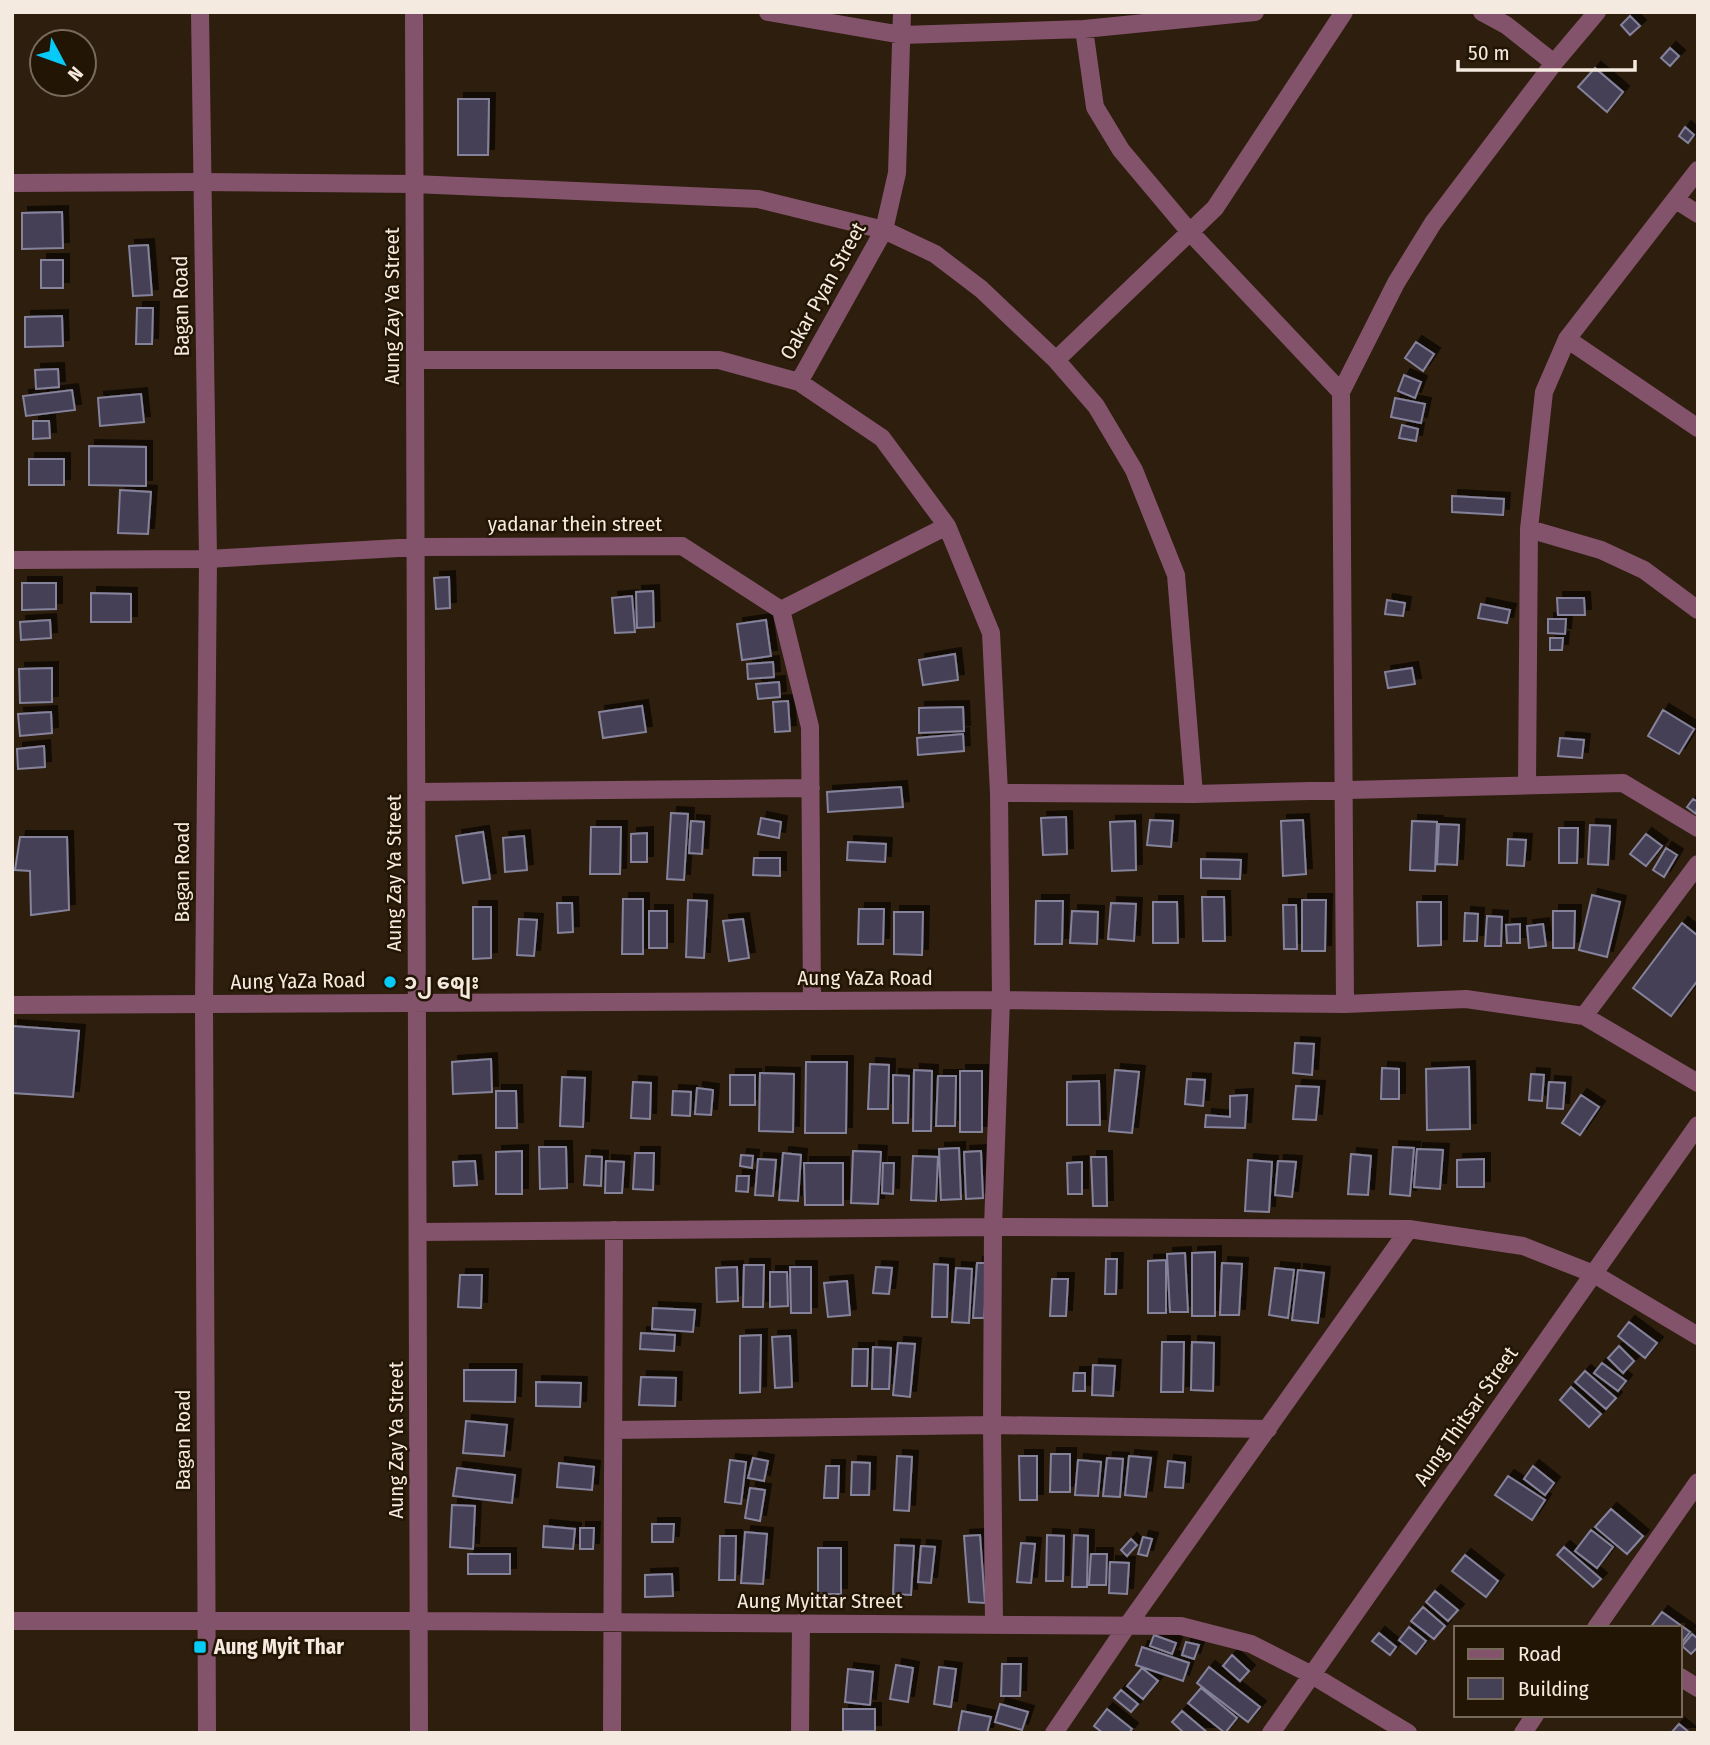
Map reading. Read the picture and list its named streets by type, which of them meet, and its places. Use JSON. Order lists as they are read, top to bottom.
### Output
{
  "streets": {
    "street": [
      "Oakar Pyan Street",
      "Bagan Road",
      "Aung Zay Ya Street",
      "yadanar thein street",
      "Aung YaZa Road",
      "Aung Thitsar Street",
      "Aung Myittar Street"
    ]
  },
  "crossings": [
    ["Bagan Road", "yadanar thein street"],
    ["Bagan Road", "Aung YaZa Road"],
    ["Bagan Road", "Aung Myittar Street"],
    ["Aung Zay Ya Street", "yadanar thein street"],
    ["Aung Zay Ya Street", "Aung YaZa Road"],
    ["Aung Zay Ya Street", "Aung Myittar Street"],
    ["Aung Thitsar Street", "Aung Myittar Street"]
  ],
  "places": {
    "other": ["၁၂ စျေး"],
    "transit": ["Aung Myit Thar"]
  },
  "legend": ["Road", "Building"],
  "scale_bar": "50 m",
  "north": "bottom right"
}
